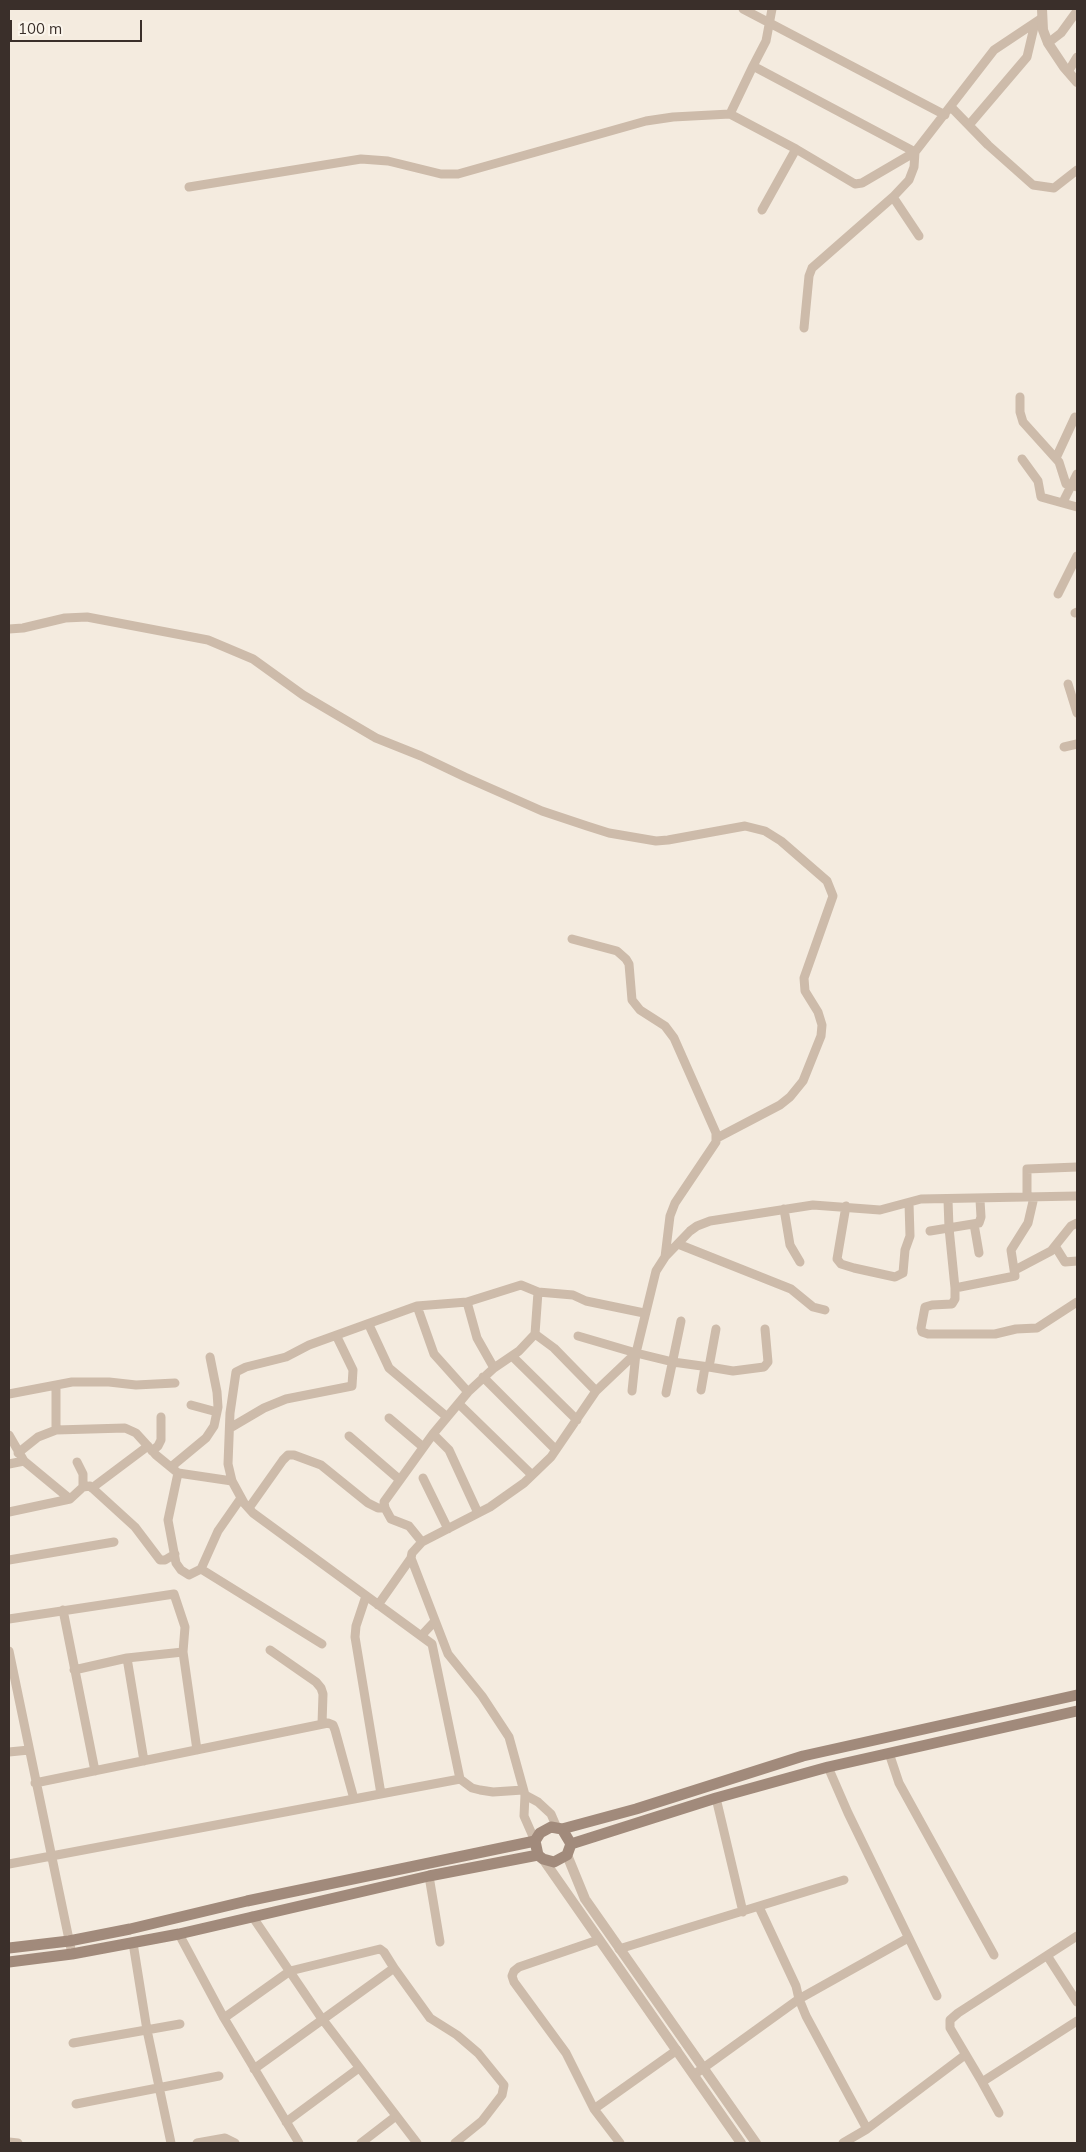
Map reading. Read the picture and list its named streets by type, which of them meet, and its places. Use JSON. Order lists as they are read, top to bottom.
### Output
{
  "scale_bar": "100 m"
}
